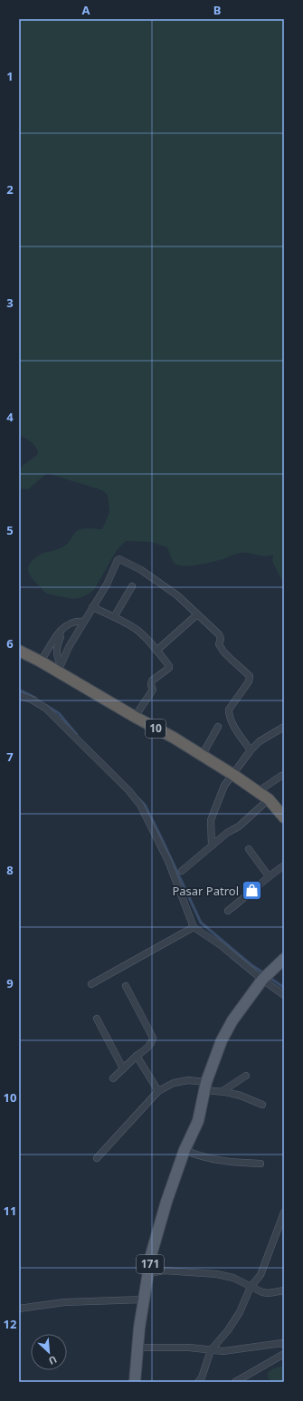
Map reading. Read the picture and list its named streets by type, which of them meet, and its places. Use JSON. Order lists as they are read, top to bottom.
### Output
{
  "streets": {
    "highway": ["10"],
    "main road": ["171"]
  },
  "places": {
    "shop": ["Pasar Patrol"]
  },
  "north": "bottom right",
  "grid": {
    "columns": ["A", "B"],
    "rows": [
      "1",
      "2",
      "3",
      "4",
      "5",
      "6",
      "7",
      "8",
      "9",
      "10",
      "11",
      "12"
    ]
  }
}
